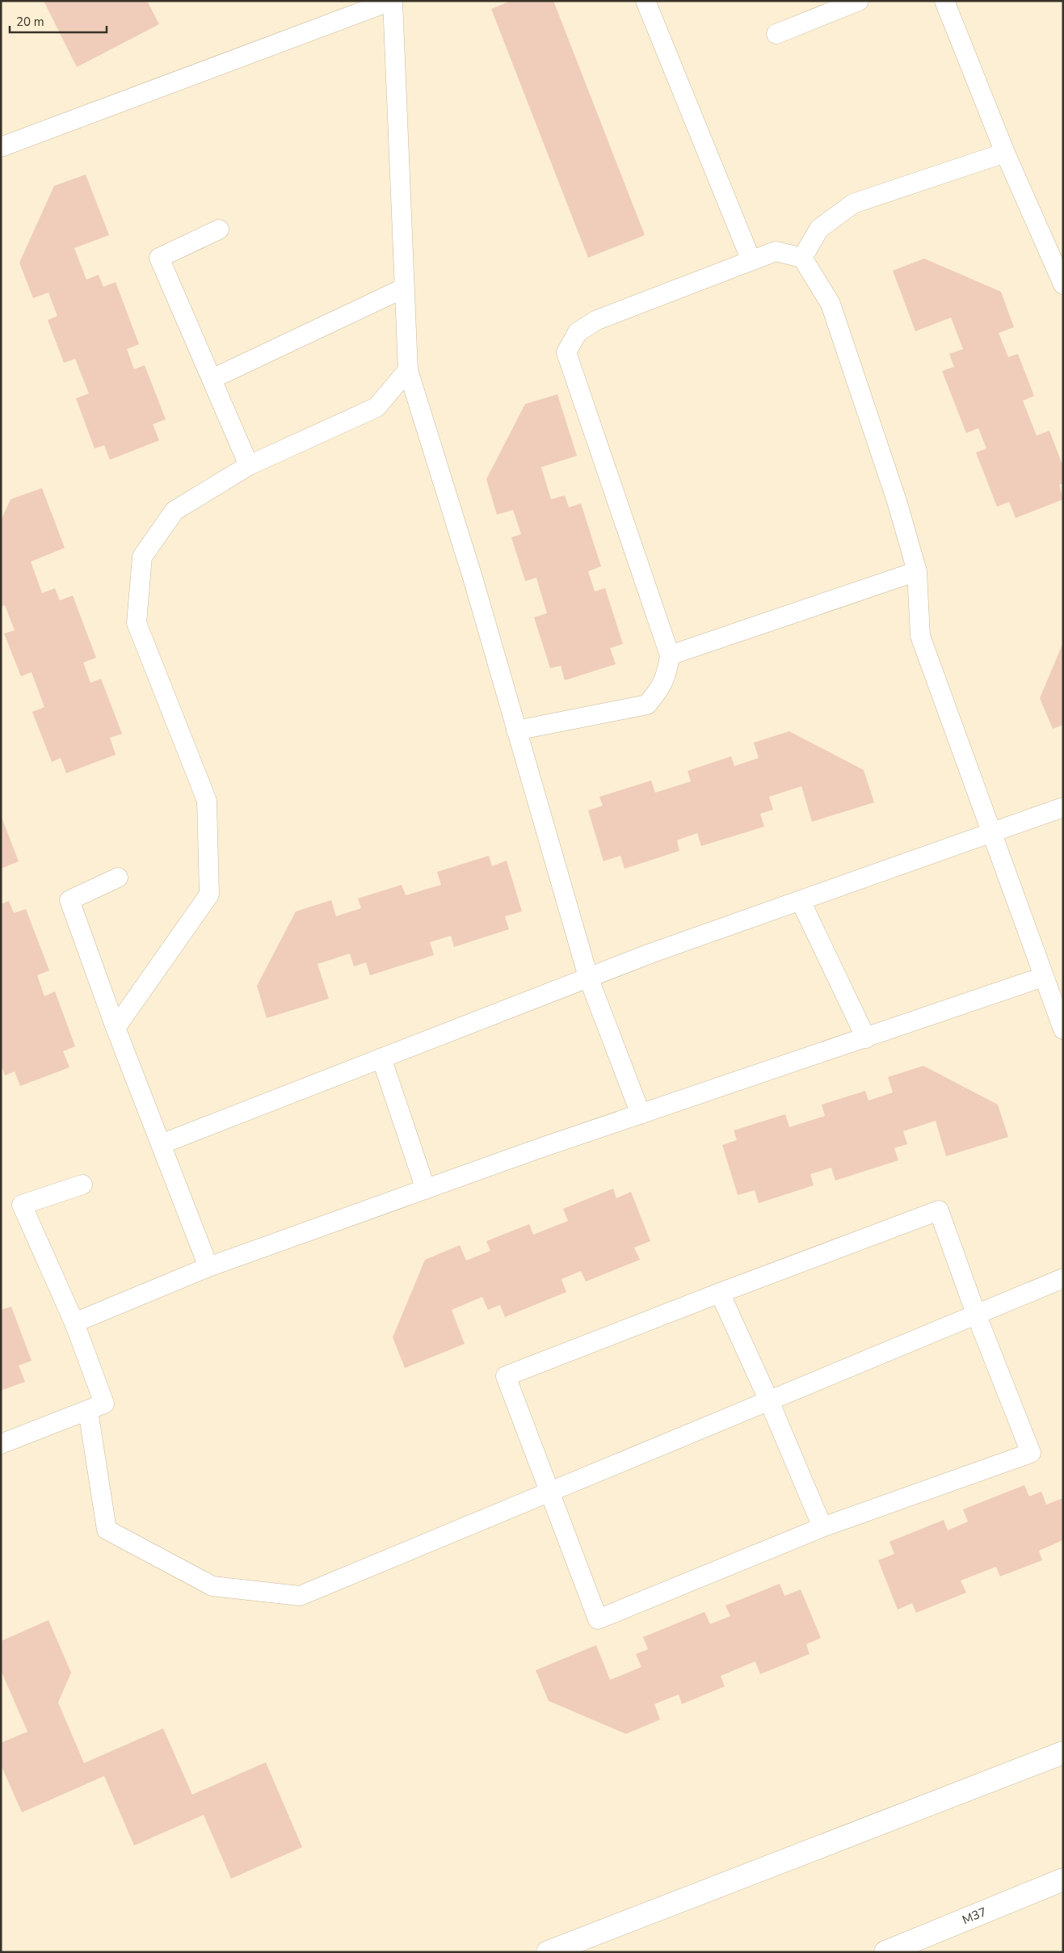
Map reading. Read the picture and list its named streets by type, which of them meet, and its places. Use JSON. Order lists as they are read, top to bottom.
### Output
{
  "streets": {
    "highway": ["M37"]
  },
  "scale_bar": "20 m"
}
